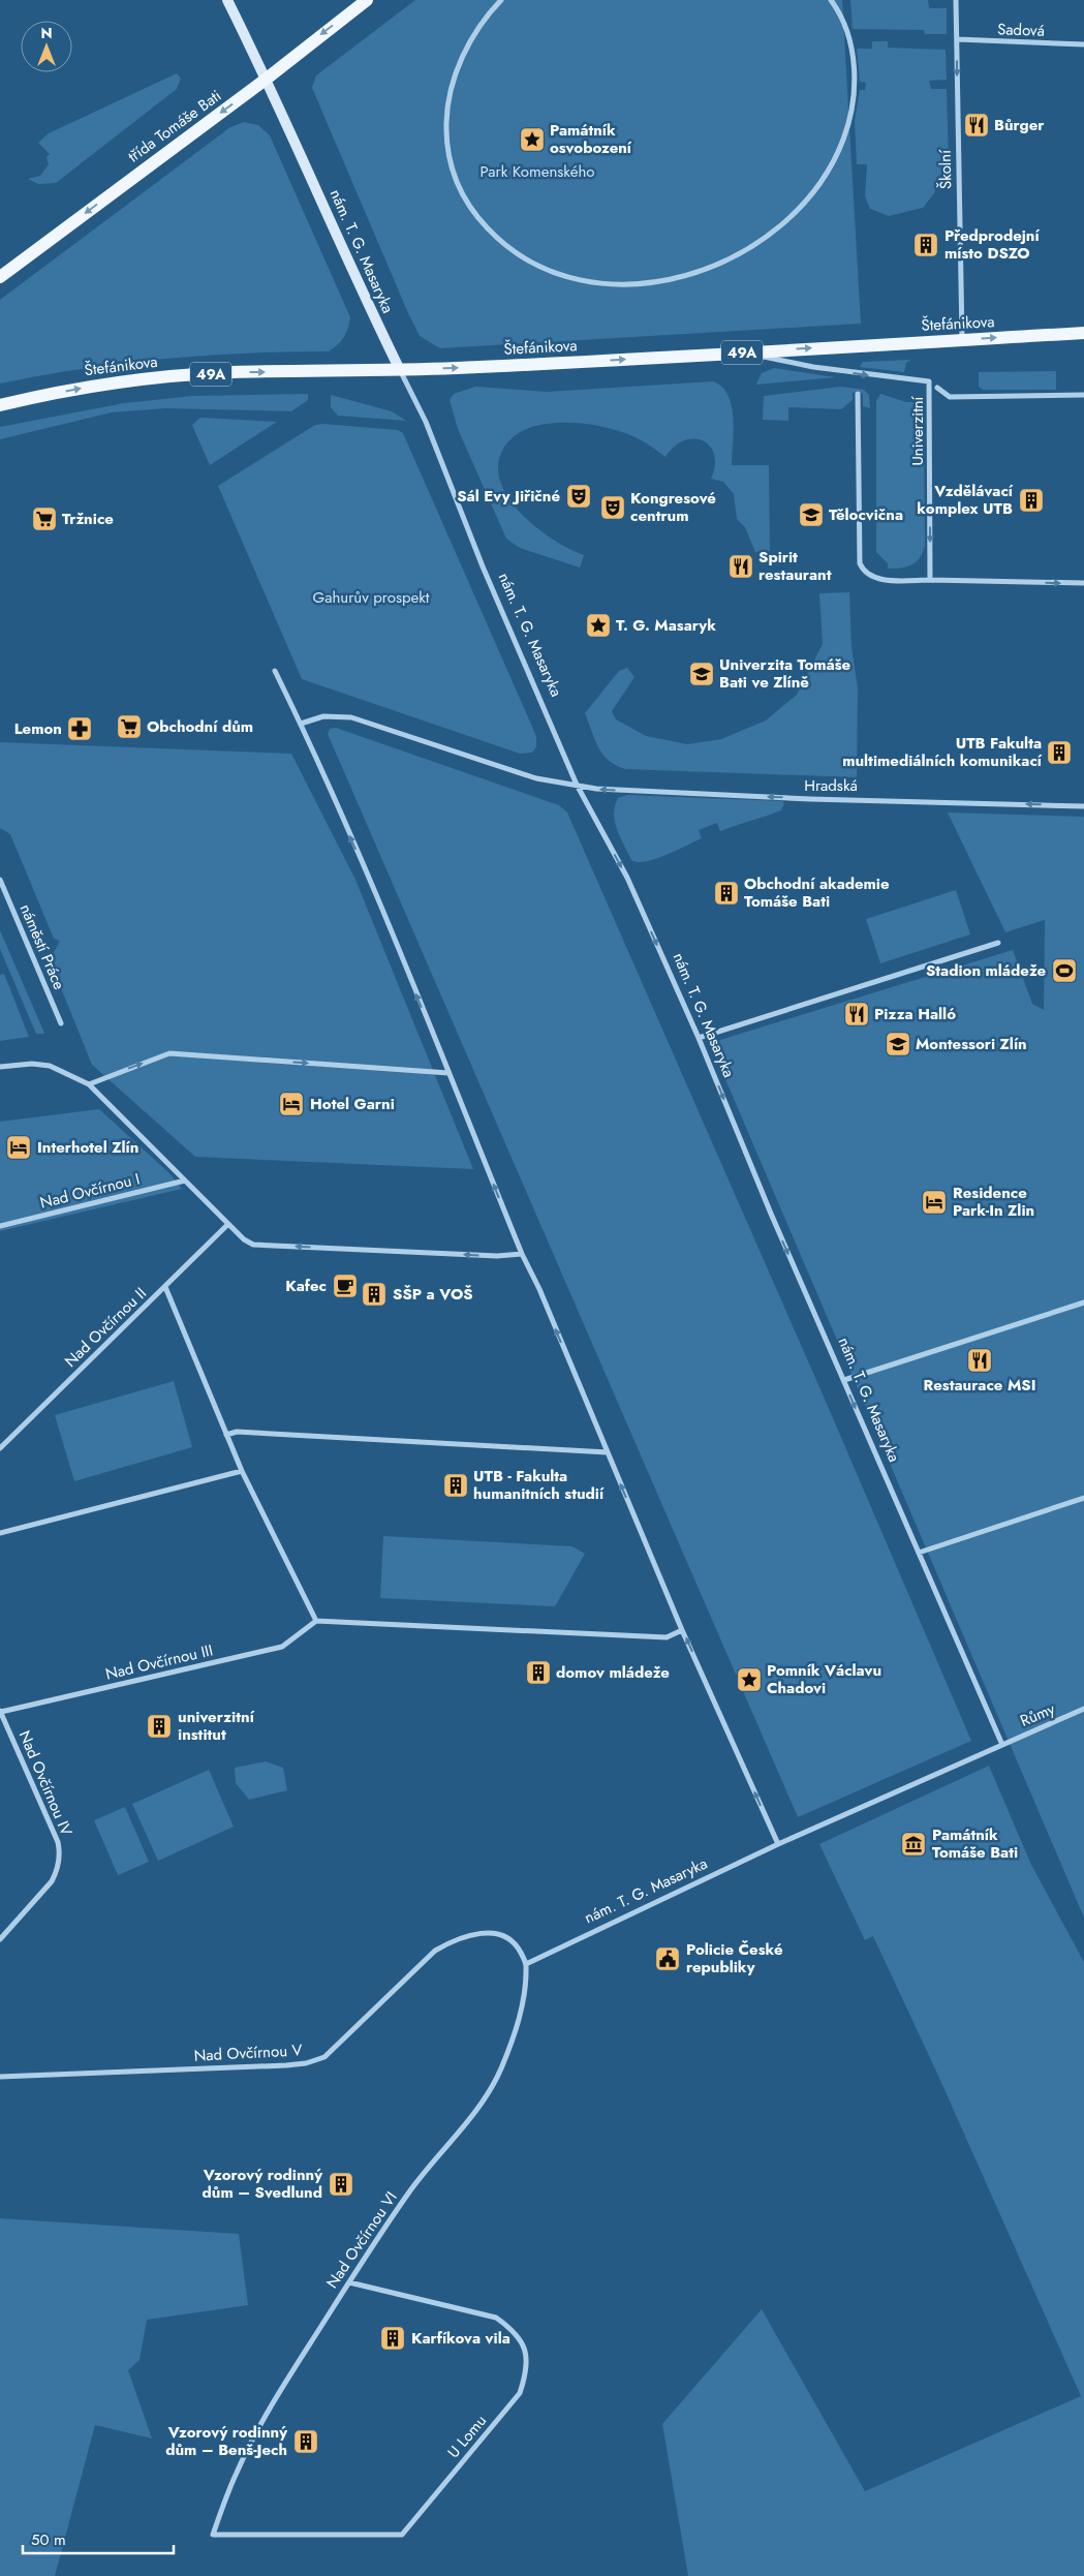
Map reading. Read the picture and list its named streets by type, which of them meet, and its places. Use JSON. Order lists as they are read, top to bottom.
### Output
{
  "streets": {
    "main road": ["třída Tomáše Bati", "Štefánikova", "49A"],
    "street": [
      "Sadová",
      "Školní",
      "nám. T. G. Masaryka",
      "Univerzitní",
      "Hradská",
      "náměstí Práce",
      "Nad Ovčírnou I",
      "Nad Ovčírnou II",
      "Nad Ovčírnou III",
      "Růmy",
      "Nad Ovčírnou IV",
      "Nad Ovčírnou V",
      "Nad Ovčírnou VI",
      "U Lomu"
    ]
  },
  "crossings": [
    ["Sadová", "Školní"],
    ["třída Tomáše Bati", "nám. T. G. Masaryka"],
    ["Školní", "Štefánikova"],
    ["nám. T. G. Masaryka", "Štefánikova"],
    ["nám. T. G. Masaryka", "Hradská"],
    ["nám. T. G. Masaryka", "Růmy"],
    ["nám. T. G. Masaryka", "Nad Ovčírnou V"],
    ["nám. T. G. Masaryka", "Nad Ovčírnou VI"],
    ["Štefánikova", "Univerzitní"],
    ["Nad Ovčírnou III", "Nad Ovčírnou IV"],
    ["Nad Ovčírnou V", "Nad Ovčírnou VI"],
    ["Nad Ovčírnou VI", "U Lomu"]
  ],
  "one_way": [
    "třída Tomáše Bati",
    "Školní",
    "Štefánikova",
    "Hradská"
  ],
  "parks": ["Park Komenského", "Gahurův prospekt"],
  "places": {
    "restaurant": [
      "Bůrger",
      "Spirit restaurant",
      "Pizza Halló",
      "Restaurace MSI"
    ],
    "place": ["Památník osvobození", "T. G. Masaryk", "Pomník Václavu Chadovi"],
    "building": [
      "Předprodejní místo DSZO",
      "Vzdělávací komplex UTB",
      "UTB Fakulta multimediálních komunikací",
      "Obchodní akademie Tomáše Bati",
      "SŠP a VOŠ",
      "UTB - Fakulta humanitních studií",
      "domov mládeže",
      "univerzitní institut",
      "Vzorový rodinný dům – Svedlund",
      "Karfíkova vila",
      "Vzorový rodinný dům – Benš-Jech"
    ],
    "theatre": ["Sál Evy Jiřičné", "Kongresové centrum"],
    "school or university": ["Tělocvična", "Univerzita Tomáše Bati ve Zlíně", "Montessori Zlín"],
    "supermarket": ["Tržnice", "Obchodní dům"],
    "pharmacy": ["Lemon"],
    "sports": ["Stadion mládeže"],
    "hotel": ["Hotel Garni", "Interhotel Zlín", "Residence Park-In Zlin"],
    "cafe": ["Kafec"],
    "museum": ["Památník Tomáše Bati"],
    "public building": ["Policie České republiky"]
  },
  "scale_bar": "50 m",
  "north": "top"
}
